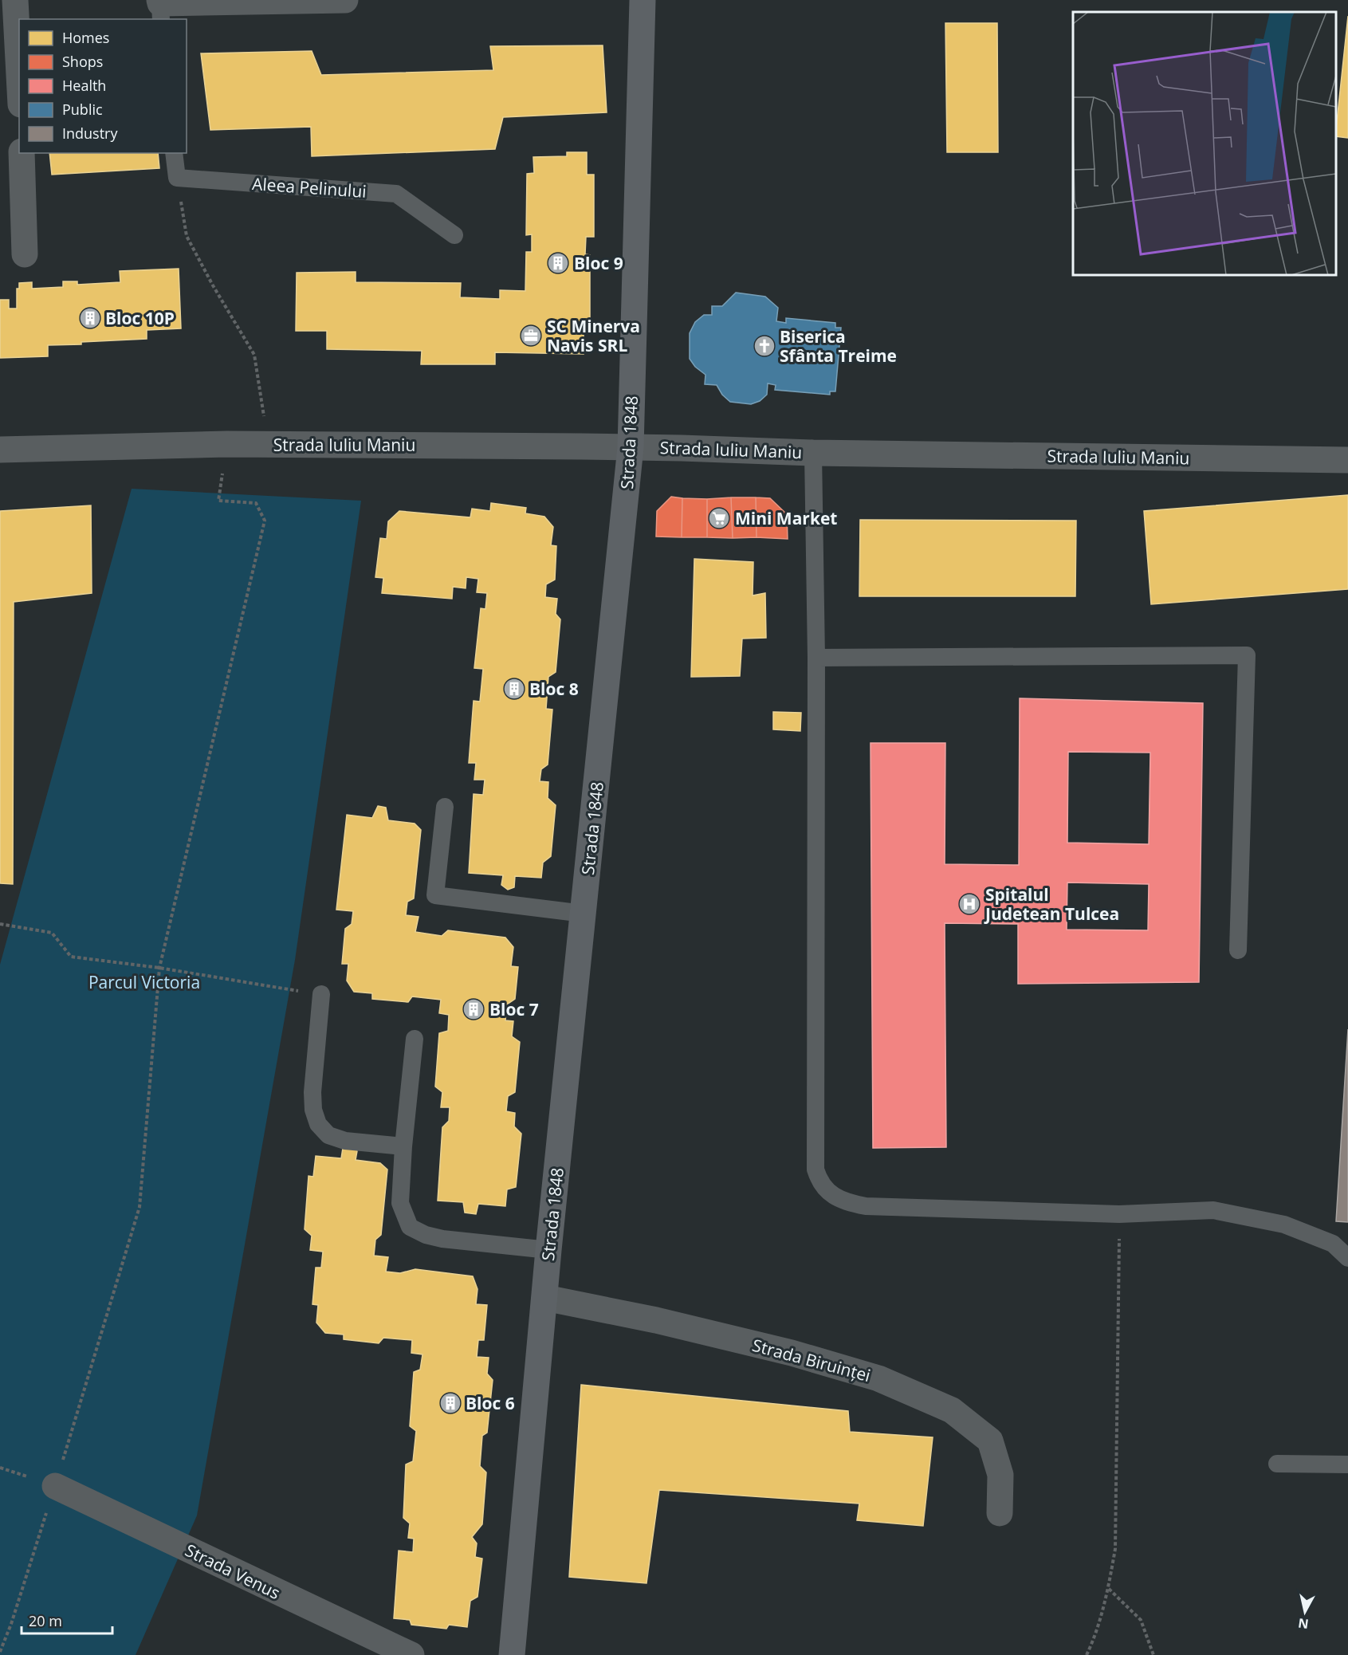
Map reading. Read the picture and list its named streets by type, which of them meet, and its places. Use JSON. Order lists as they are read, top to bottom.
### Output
{
  "streets": {
    "main road": ["Strada 1848"],
    "street": ["Strada Iuliu Maniu", "Strada Biruinței", "Strada Venus"],
    "lane": ["Aleea Pelinului"]
  },
  "crossings": [
    ["Strada 1848", "Strada Iuliu Maniu"],
    ["Strada 1848", "Strada Biruinței"]
  ],
  "parks": ["Parcul Victoria"],
  "places": {
    "building": [
      "Bloc 9",
      "Bloc 10P",
      "Bloc 8",
      "Bloc 7",
      "Bloc 6"
    ],
    "office": ["SC Minerva Navis SRL"],
    "church": ["Biserica Sfânta Treime"],
    "supermarket": ["Mini Market"],
    "hospital": ["Spitalul Judetean Tulcea"]
  },
  "legend": [
    "Homes",
    "Shops",
    "Health",
    "Public",
    "Industry"
  ],
  "scale_bar": "20 m",
  "north": "bottom"
}
